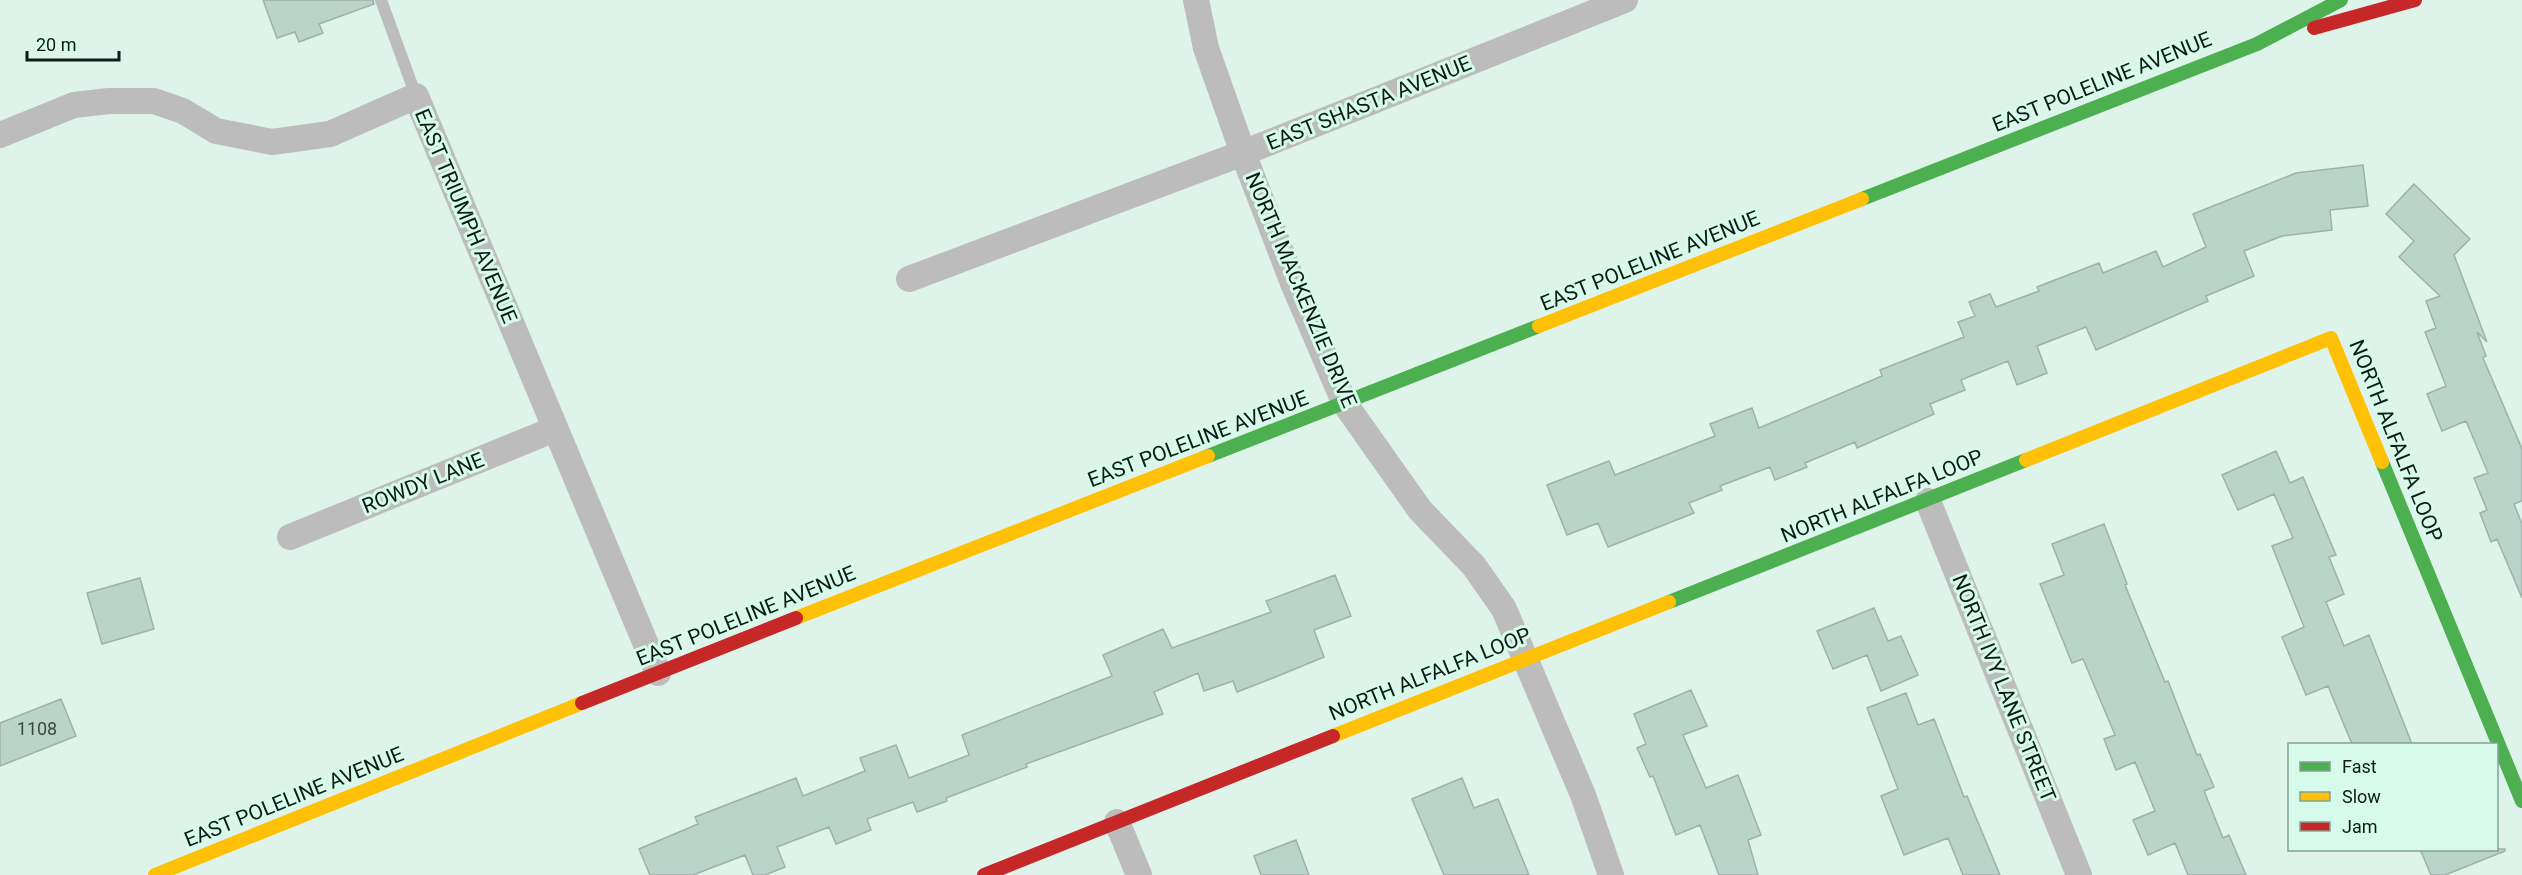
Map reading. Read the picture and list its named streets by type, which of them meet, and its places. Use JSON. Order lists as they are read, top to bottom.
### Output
{
  "streets": {
    "main road": ["EAST POLELINE AVENUE", "NORTH ALFALFA LOOP"],
    "street": [
      "EAST SHASTA AVENUE",
      "EAST TRIUMPH AVENUE",
      "NORTH MACKENZIE DRIVE",
      "ROWDY LANE",
      "NORTH IVY LANE STREET"
    ]
  },
  "crossings": [
    ["EAST POLELINE AVENUE", "EAST TRIUMPH AVENUE"],
    ["EAST POLELINE AVENUE", "NORTH MACKENZIE DRIVE"],
    ["EAST SHASTA AVENUE", "NORTH MACKENZIE DRIVE"],
    ["EAST TRIUMPH AVENUE", "ROWDY LANE"],
    ["NORTH MACKENZIE DRIVE", "NORTH ALFALFA LOOP"],
    ["NORTH ALFALFA LOOP", "NORTH IVY LANE STREET"]
  ],
  "house_numbers": ["1108"],
  "legend": ["Fast", "Slow", "Jam"],
  "scale_bar": "20 m"
}
